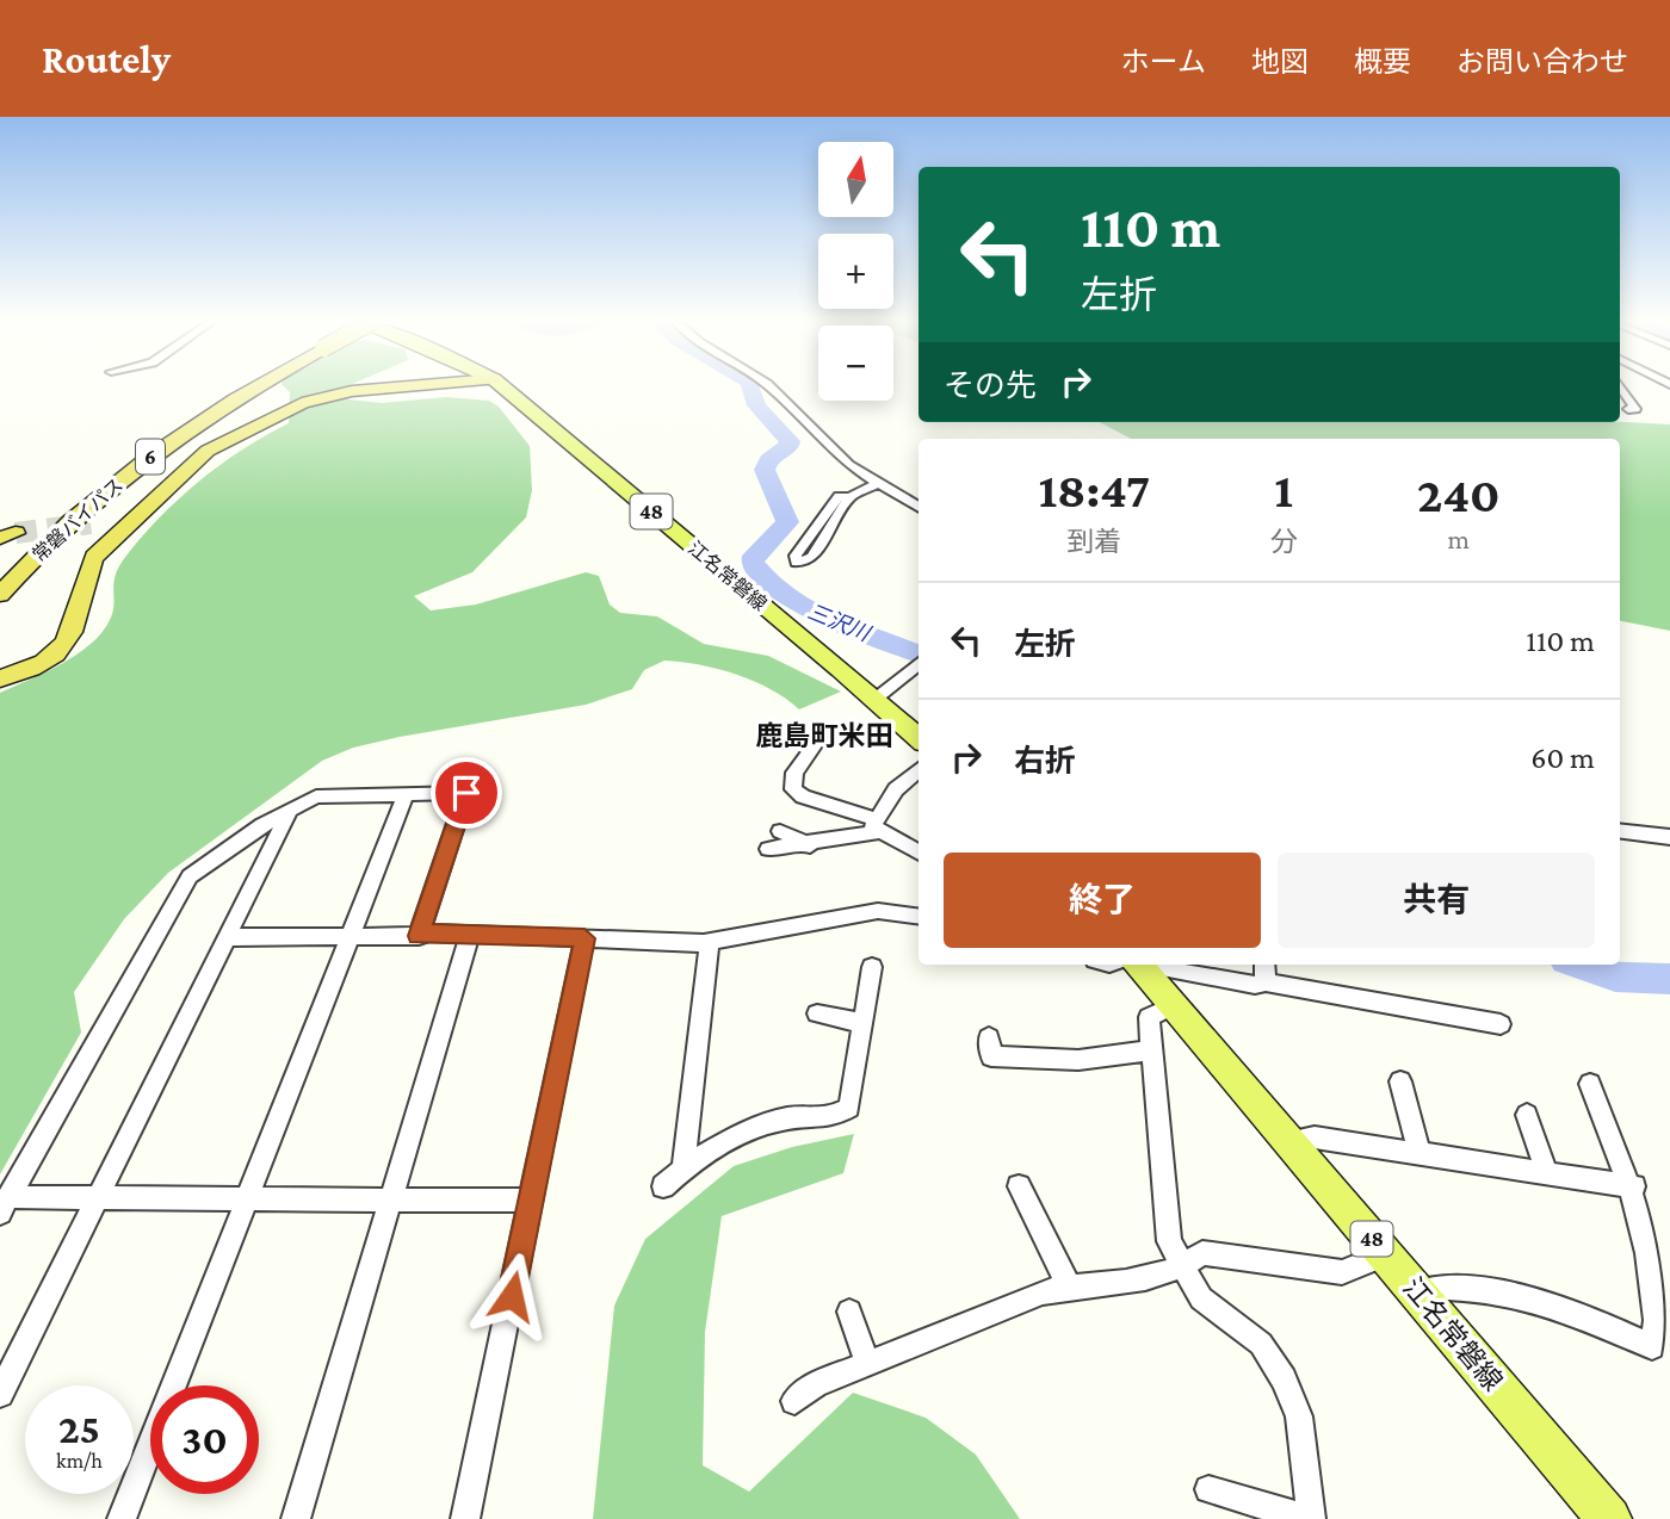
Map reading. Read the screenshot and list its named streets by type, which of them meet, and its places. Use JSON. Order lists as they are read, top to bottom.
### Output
{
  "streets": {
    "highway": ["6", "常磐バイパス"],
    "main road": ["48", "江名常磐線"]
  },
  "districts": ["鹿島町米田"],
  "water": ["三沢川"],
  "north": "top",
  "page": {
    "header": "Routely",
    "nav": [
      "ホーム",
      "地図",
      "概要",
      "お問い合わせ"
    ],
    "map_buttons": ["+", "−"],
    "turn": ["110 m", "左折"],
    "then": "その先",
    "eta": [
      "18:47",
      "到着",
      "1",
      "分",
      "240",
      "m"
    ],
    "list": [
      {
        "name": "左折",
        "value": "110 m"
      },
      {
        "name": "右折",
        "value": "60 m"
      }
    ],
    "buttons": ["終了", "共有"],
    "speed": "25 km/h",
    "limit": "30"
  }
}
